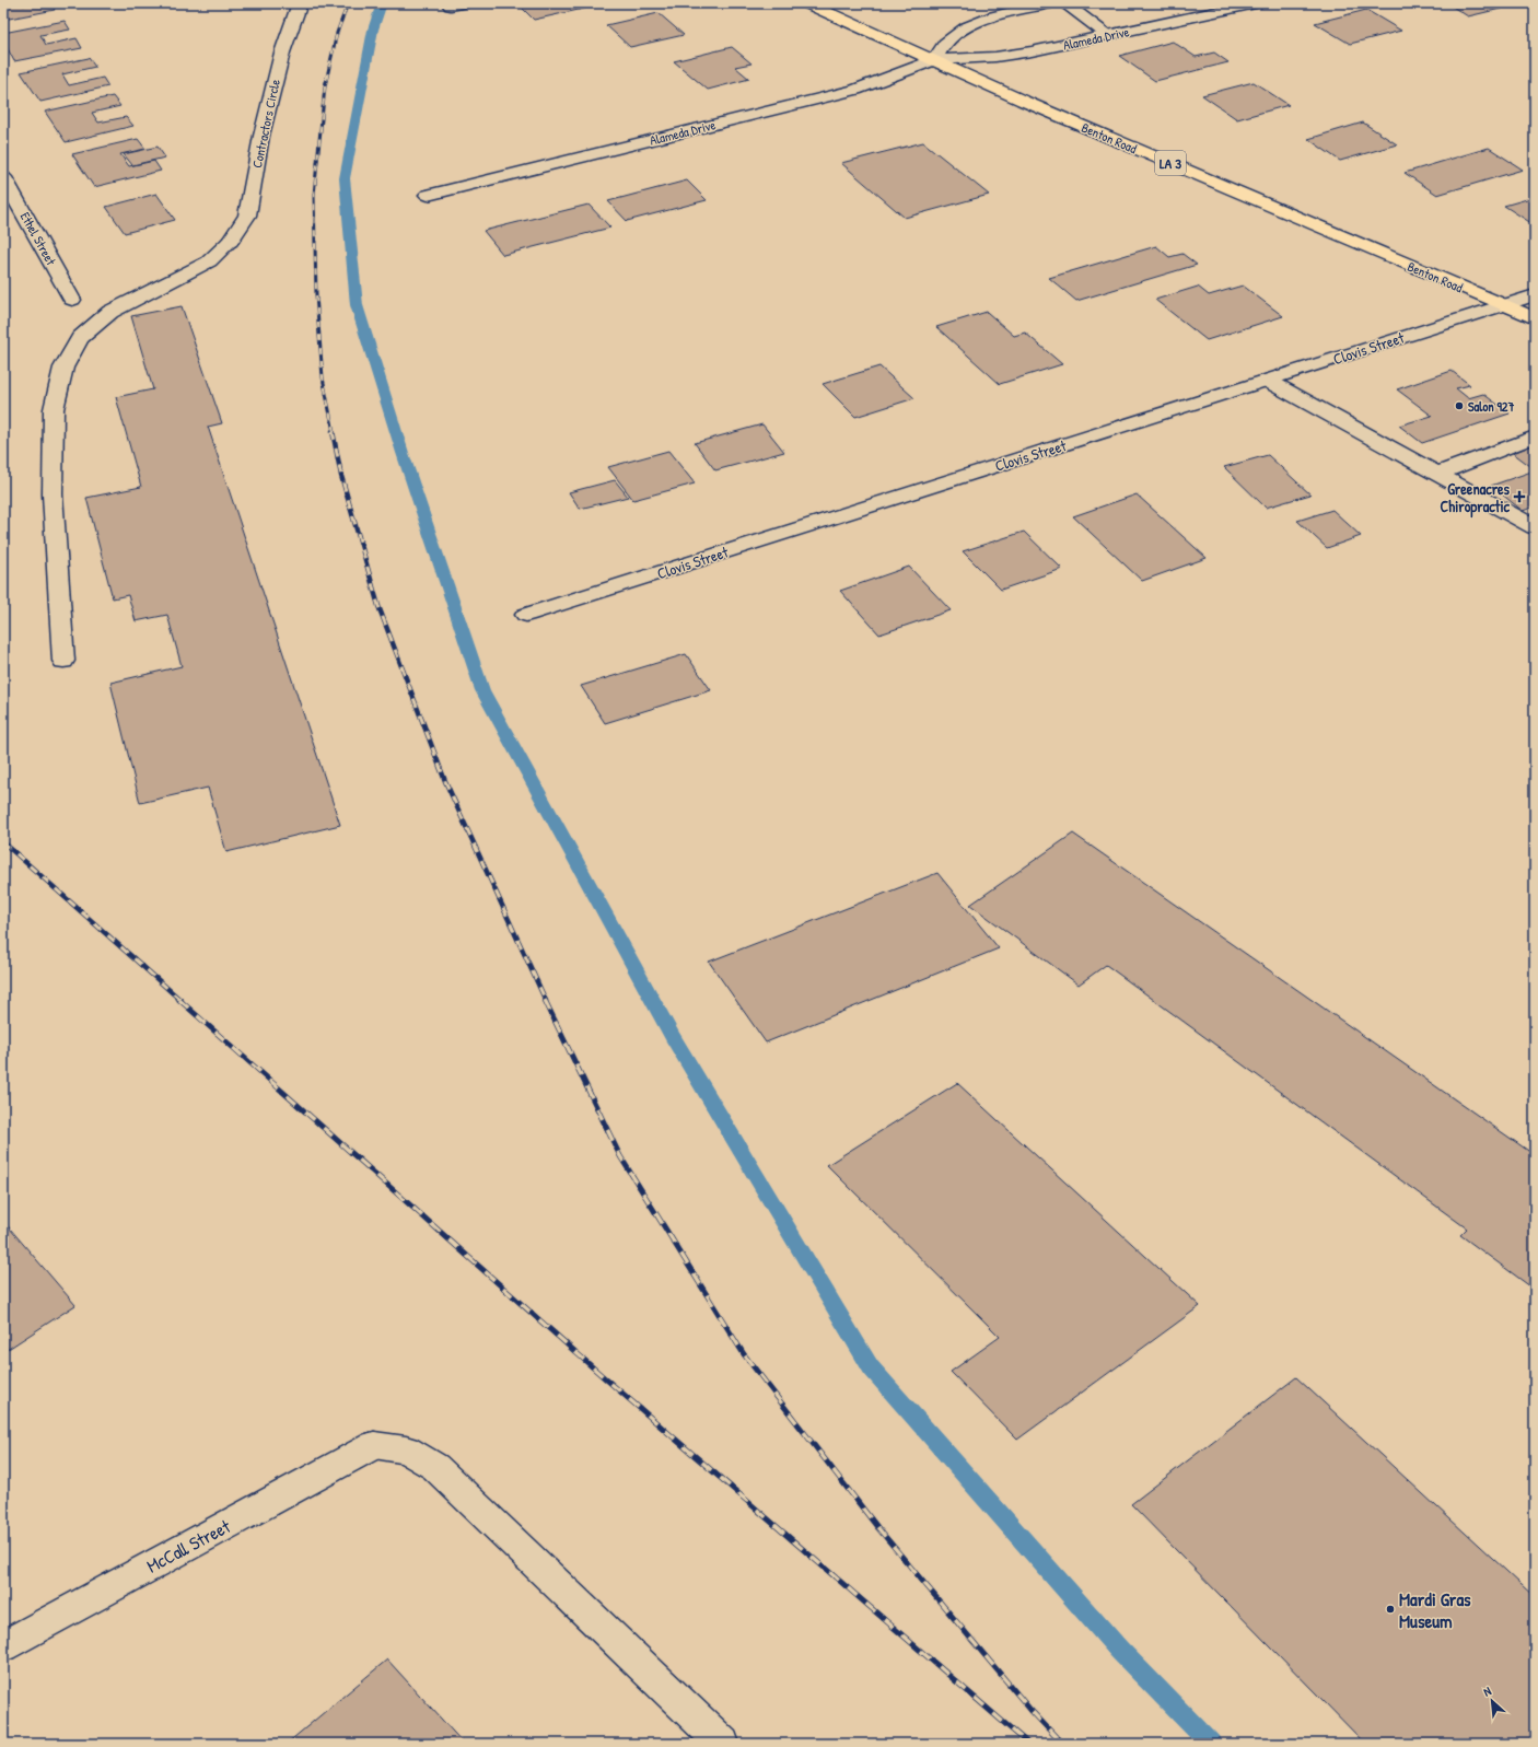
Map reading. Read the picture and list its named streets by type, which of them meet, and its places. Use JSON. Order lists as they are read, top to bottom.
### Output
{
  "streets": {
    "main road": ["Benton Road", "LA 3"],
    "street": [
      "Alameda Drive",
      "Contractors Circle",
      "Ethel Street",
      "Clovis Street",
      "McCall Street"
    ]
  },
  "crossings": [
    ["Alameda Drive", "Benton Road"],
    ["Benton Road", "Clovis Street"]
  ],
  "places": {
    "other": ["Salon 927", "Mardi Gras Museum"],
    "health": ["Greenacres Chiropractic"]
  },
  "north": "top left"
}
